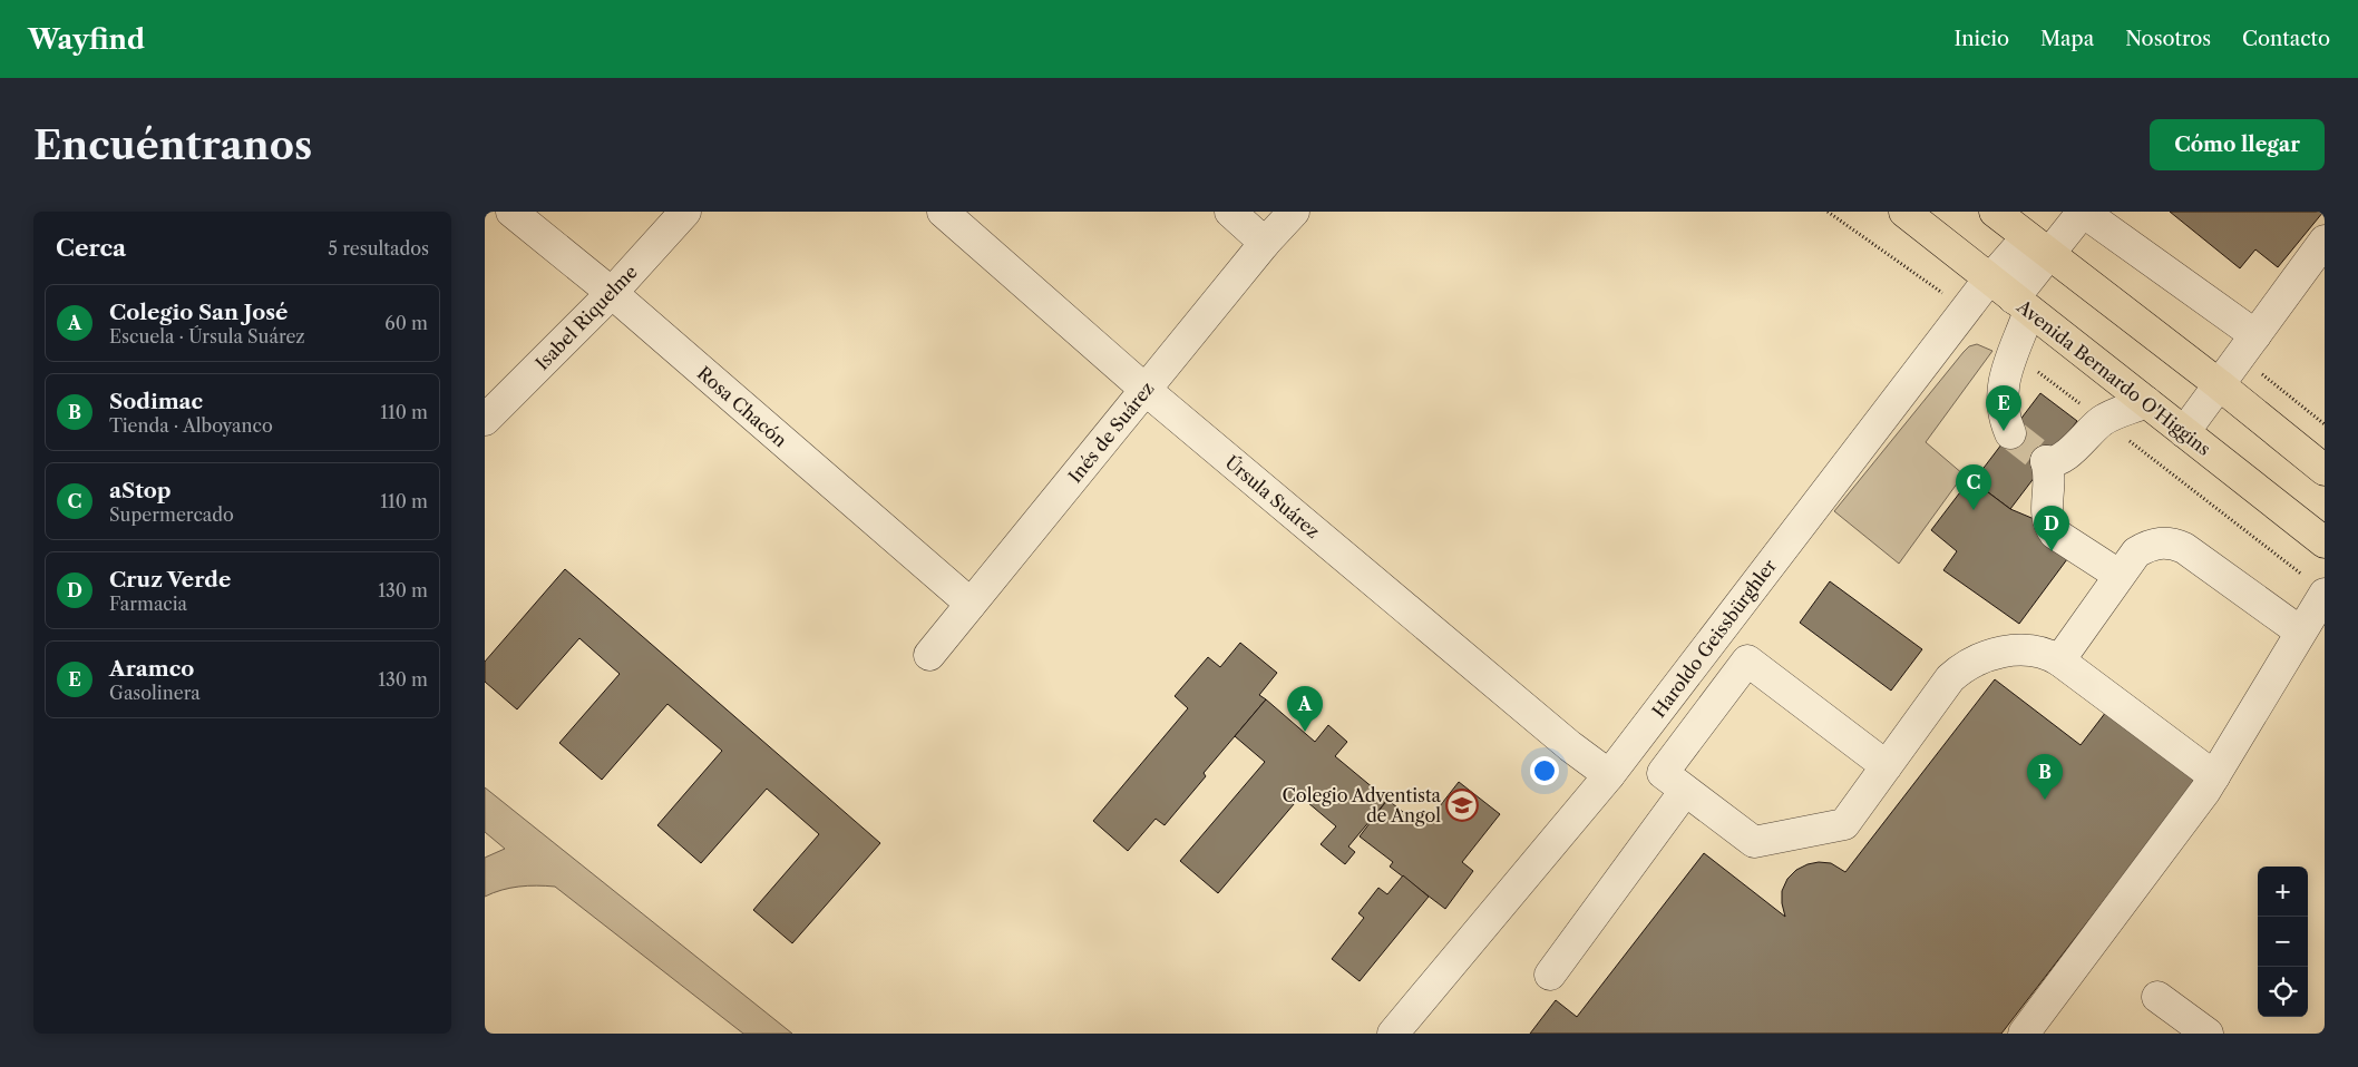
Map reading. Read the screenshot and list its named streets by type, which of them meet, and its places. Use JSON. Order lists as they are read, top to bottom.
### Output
{
  "streets": {
    "main road": ["Avenida Bernardo O'Higgins"],
    "street": [
      "Isabel Riquelme",
      "Rosa Chacón",
      "Inés de Suárez",
      "Úrsula Suárez",
      "Haroldo Geissbürghler"
    ]
  },
  "crossings": [
    ["Isabel Riquelme", "Rosa Chacón"],
    ["Avenida Bernardo O'Higgins", "Haroldo Geissbürghler"],
    ["Rosa Chacón", "Inés de Suárez"],
    ["Inés de Suárez", "Úrsula Suárez"],
    ["Úrsula Suárez", "Haroldo Geissbürghler"]
  ],
  "places": {
    "school or university": ["Colegio Adventista de Angol"]
  },
  "page": {
    "header": "Wayfind",
    "nav": [
      "Inicio",
      "Mapa",
      "Nosotros",
      "Contacto"
    ],
    "buttons": "Cómo llegar",
    "title": "Encuéntranos",
    "heading": ["Cerca", "5 resultados"],
    "list": [
      {
        "mark": "A",
        "name": "Colegio San José",
        "note": "Escuela · Úrsula Suárez",
        "value": "60 m"
      },
      {
        "mark": "B",
        "name": "Sodimac",
        "note": "Tienda · Alboyanco",
        "value": "110 m"
      },
      {
        "mark": "C",
        "name": "aStop",
        "note": "Supermercado",
        "value": "110 m"
      },
      {
        "mark": "D",
        "name": "Cruz Verde",
        "note": "Farmacia",
        "value": "130 m"
      },
      {
        "mark": "E",
        "name": "Aramco",
        "note": "Gasolinera",
        "value": "130 m"
      }
    ],
    "pins": [
      "E",
      "C",
      "D",
      "A",
      "B"
    ],
    "map_buttons": ["+", "−"]
  }
}
